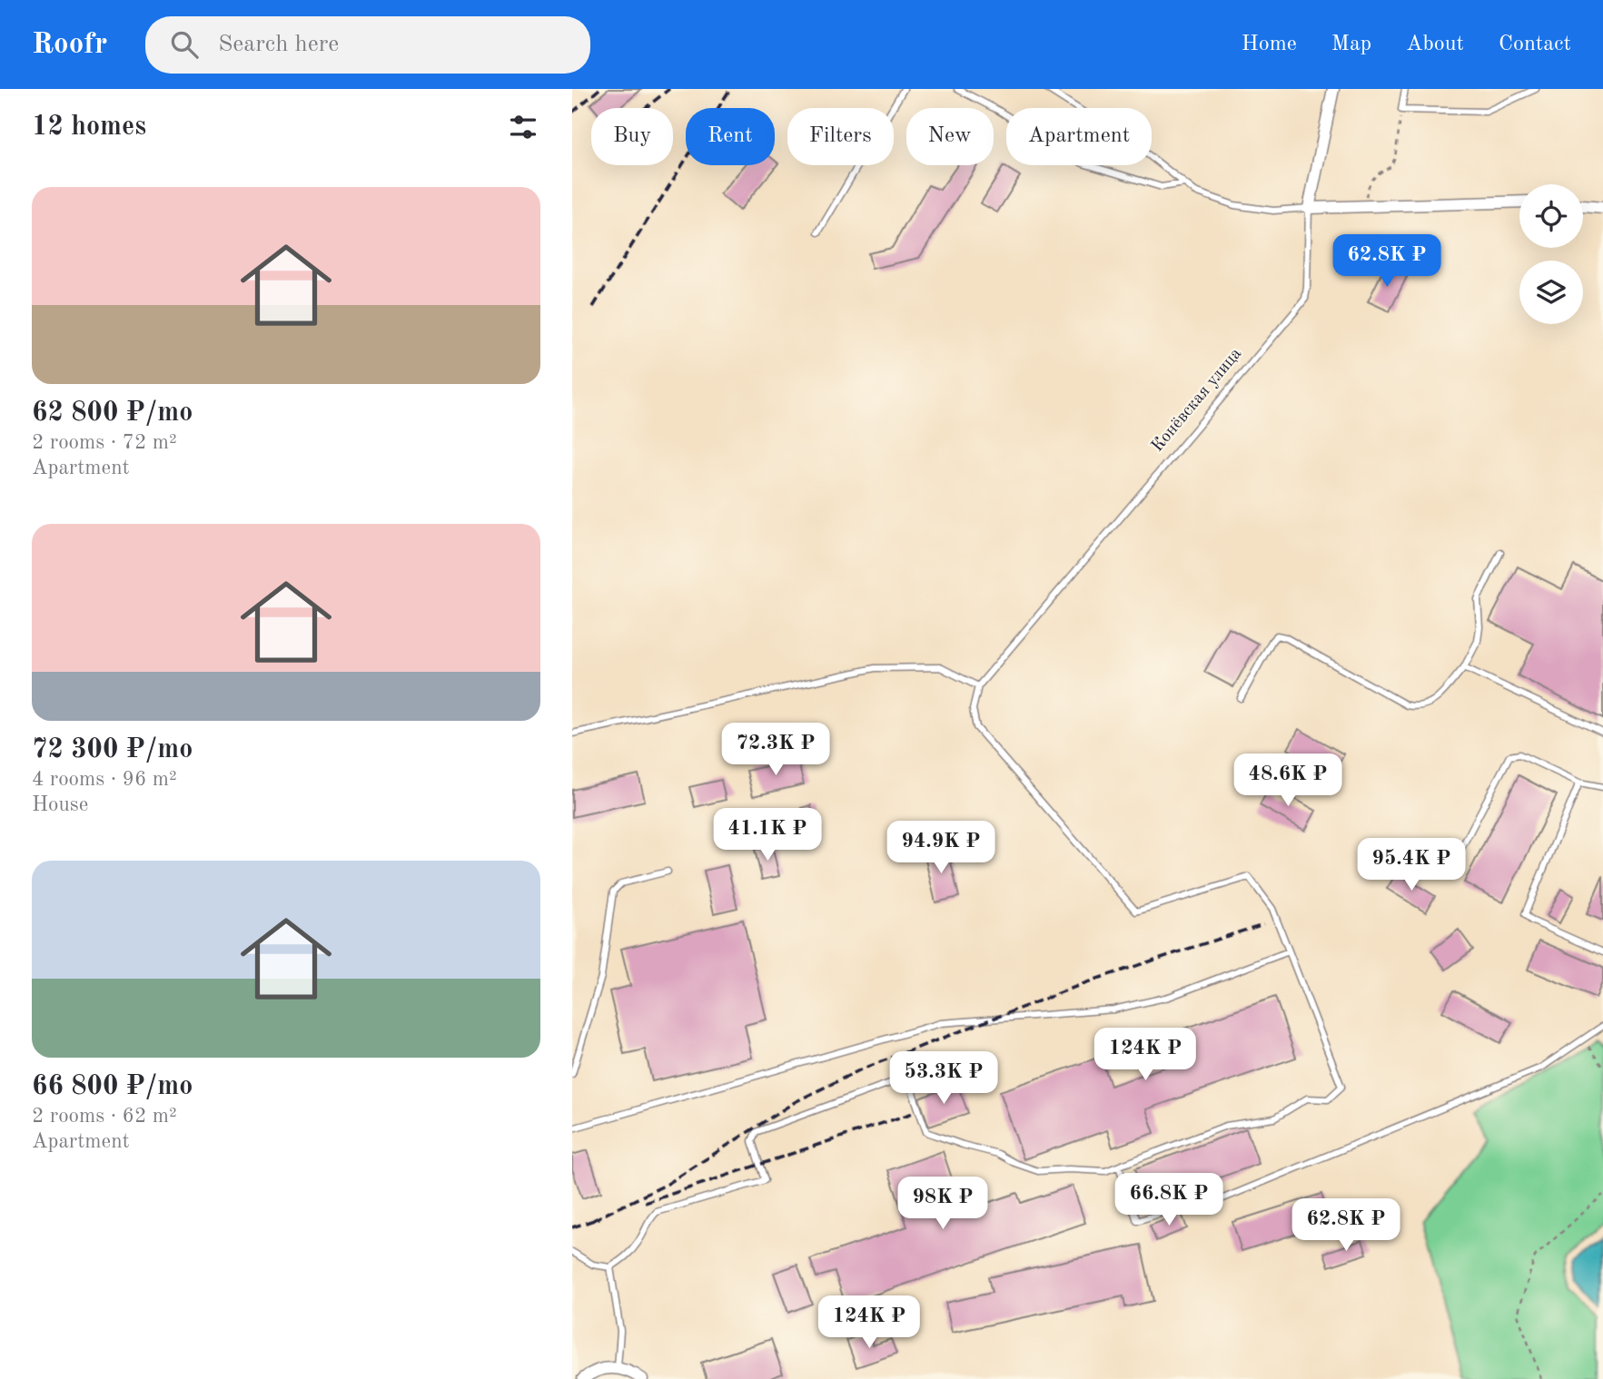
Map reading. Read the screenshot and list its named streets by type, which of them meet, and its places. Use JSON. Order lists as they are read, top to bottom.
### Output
{
  "streets": {
    "street": ["Конёвская улица"]
  },
  "page": {
    "header": "Roofr",
    "search": "Search here",
    "nav": [
      "Home",
      "Map",
      "About",
      "Contact"
    ],
    "heading": "12 homes",
    "chip": [
      "Buy",
      "Rent",
      "Filters",
      "New",
      "Apartment"
    ],
    "list": [
      {
        "name": "62 800 ₽/mo",
        "note": "2 rooms · 72 m² · Apartment"
      },
      {
        "name": "72 300 ₽/mo",
        "note": "4 rooms · 96 m² · House"
      },
      {
        "name": "66 800 ₽/mo",
        "note": "2 rooms · 62 m² · Apartment"
      }
    ],
    "price": [
      "62.8K ₽",
      "72.3K ₽",
      "48.6K ₽",
      "41.1K ₽",
      "94.9K ₽",
      "95.4K ₽",
      "124K ₽",
      "53.3K ₽",
      "66.8K ₽",
      "98K ₽",
      "62.8K ₽",
      "124K ₽"
    ]
  }
}
